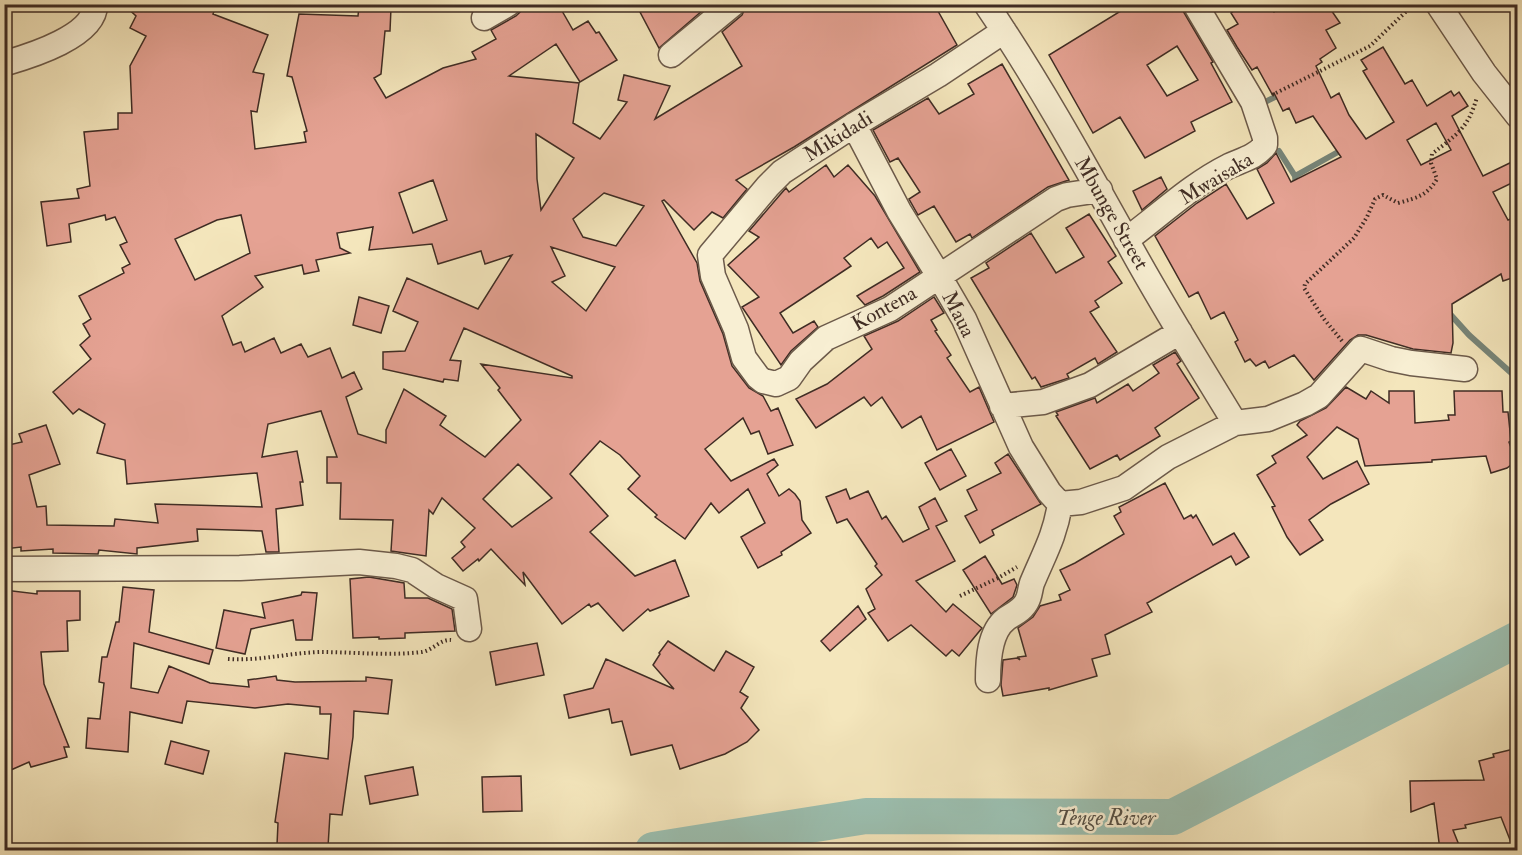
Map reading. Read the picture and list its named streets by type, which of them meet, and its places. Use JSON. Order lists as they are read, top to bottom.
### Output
{
  "streets": {
    "street": [
      "Mikidadi",
      "Mwaisaka",
      "Mbunge Street",
      "Kontena",
      "Maua"
    ]
  },
  "crossings": [
    ["Mikidadi", "Mbunge Street"],
    ["Mikidadi", "Kontena"],
    ["Mikidadi", "Maua"],
    ["Mwaisaka", "Mbunge Street"],
    ["Mbunge Street", "Kontena"],
    ["Kontena", "Maua"]
  ],
  "water": ["Tenge River"]
}
